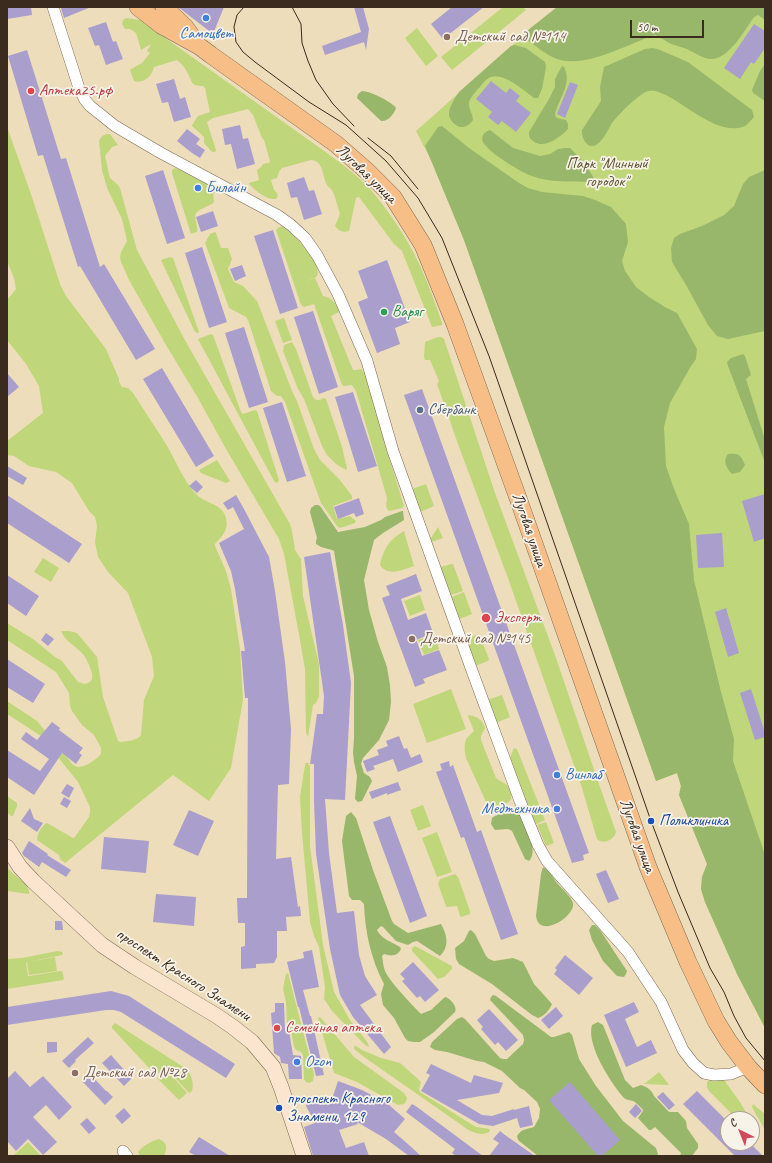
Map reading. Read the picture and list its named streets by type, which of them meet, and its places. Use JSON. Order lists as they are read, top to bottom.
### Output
{
  "streets": {
    "main road": ["Луговая улица", "проспект Красного Знамени"]
  },
  "parks": ["Парк \"Минный городок\""],
  "places": [
    "Самоцвет",
    "Детский сад №114",
    "Аптека25.рф",
    "Билайн",
    "Варяг",
    "Сбербанк",
    "Эксперт",
    "Детский сад №145",
    "Винлаб",
    "Медтехника",
    "Поликлиника",
    "Семейная аптека",
    "Ozon",
    "Детский сад №28",
    "проспект Красного Знамени, 129"
  ],
  "scale_bar": "50 m",
  "north": "top left"
}
